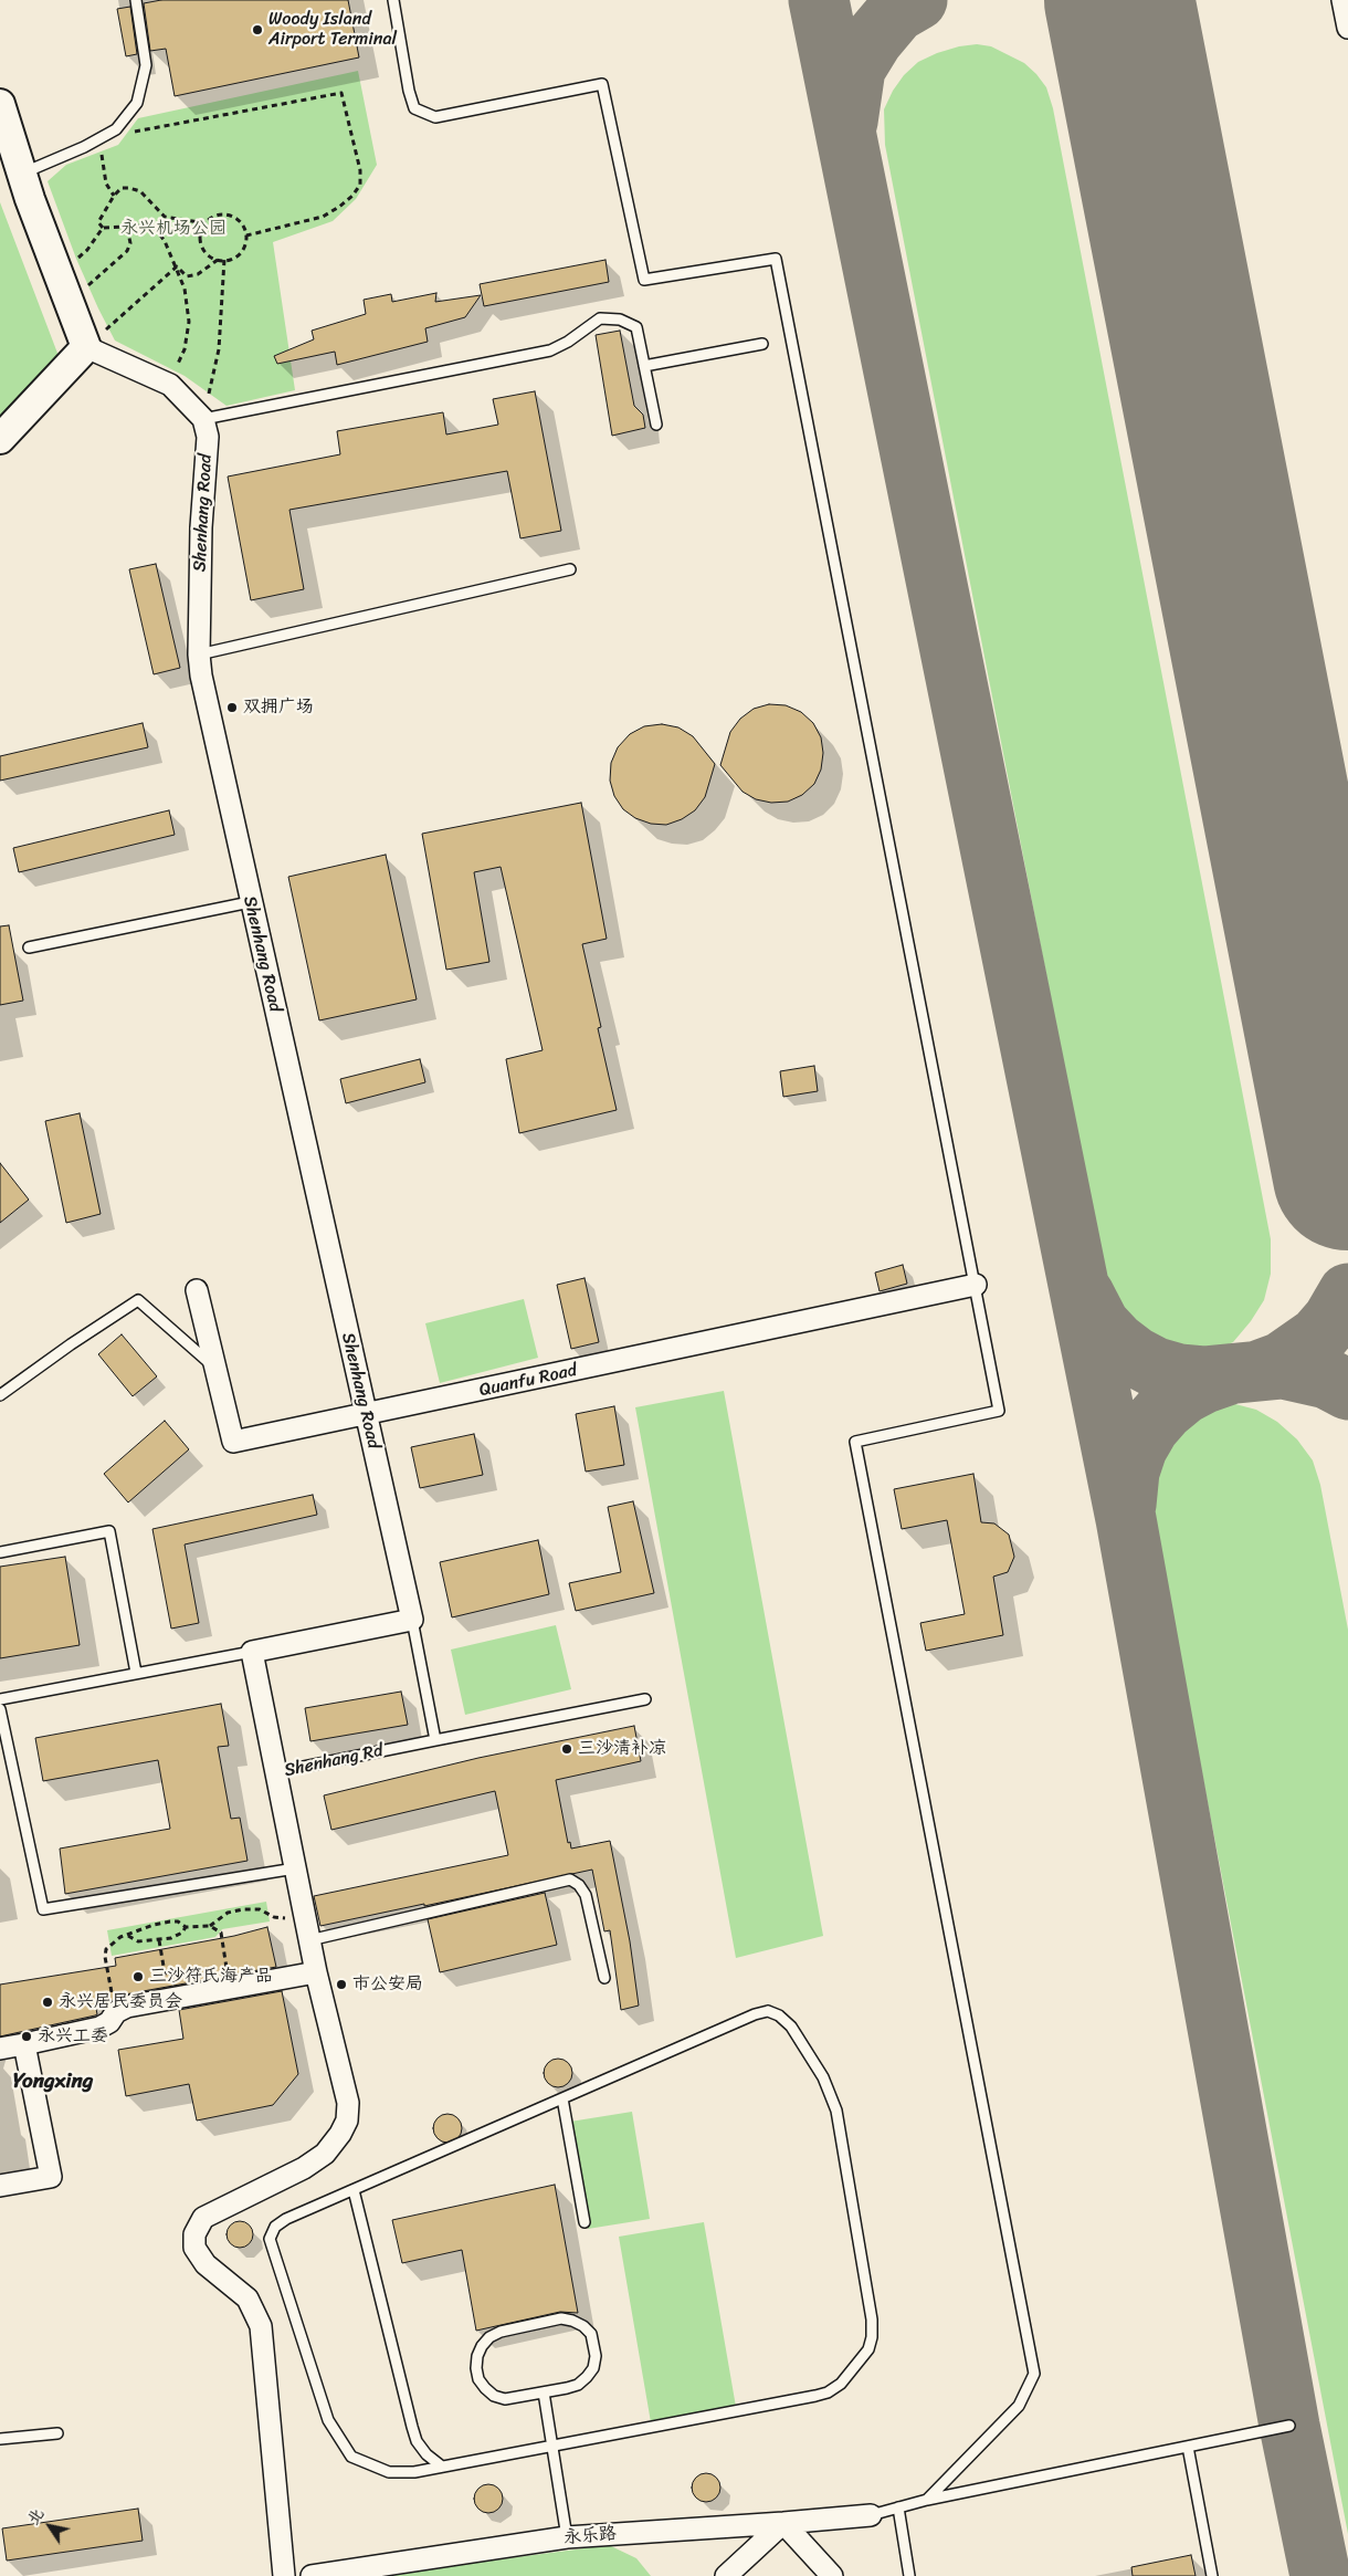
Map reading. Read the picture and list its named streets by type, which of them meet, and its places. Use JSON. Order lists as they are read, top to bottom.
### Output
{
  "streets": {
    "street": [
      "Shenhang Road",
      "Quanfu Road",
      "Shenhang Rd",
      "永乐路"
    ]
  },
  "crossings": [
    ["Shenhang Road", "Quanfu Road"]
  ],
  "districts": ["Yongxing"],
  "parks": ["永兴机场公园"],
  "places": [
    "Woody Island Airport Terminal",
    "双拥广场",
    "三沙清补凉",
    "三沙符氏海产品",
    "市公安局",
    "永兴居民委员会",
    "永兴工委"
  ],
  "north": "top left"
}
